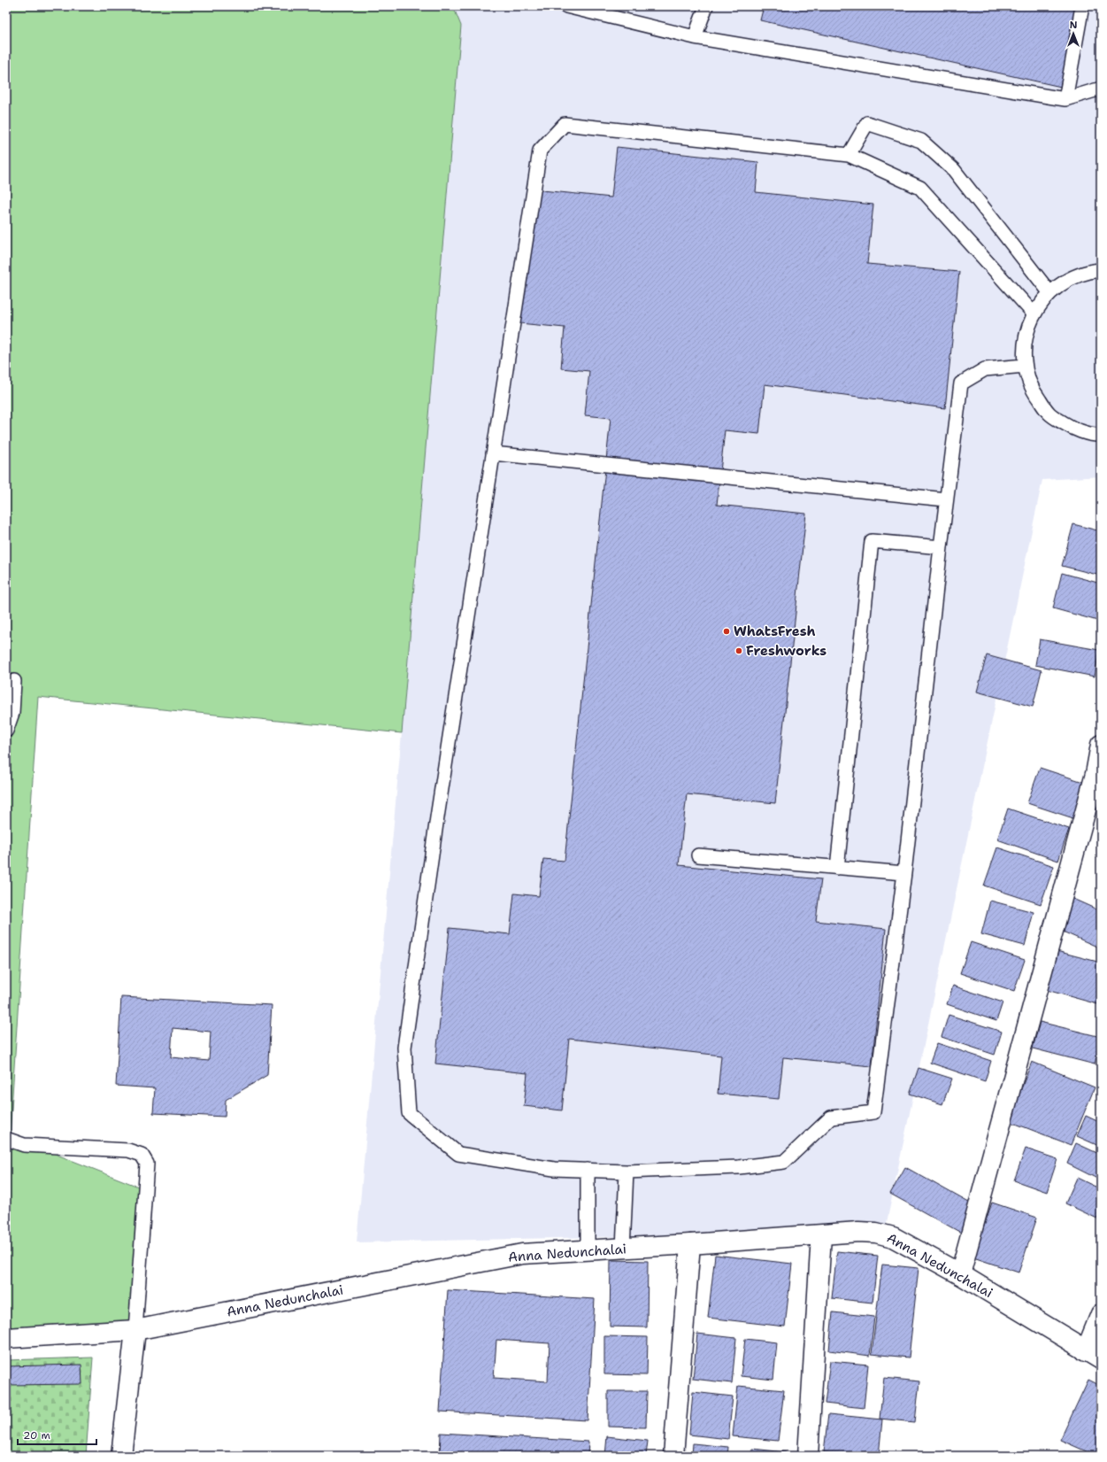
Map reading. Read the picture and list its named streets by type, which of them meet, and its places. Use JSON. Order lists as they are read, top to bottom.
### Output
{
  "streets": {
    "street": ["Anna Nedunchalai"]
  },
  "places": ["WhatsFresh", "Freshworks"],
  "scale_bar": "20 m",
  "north": "top"
}
